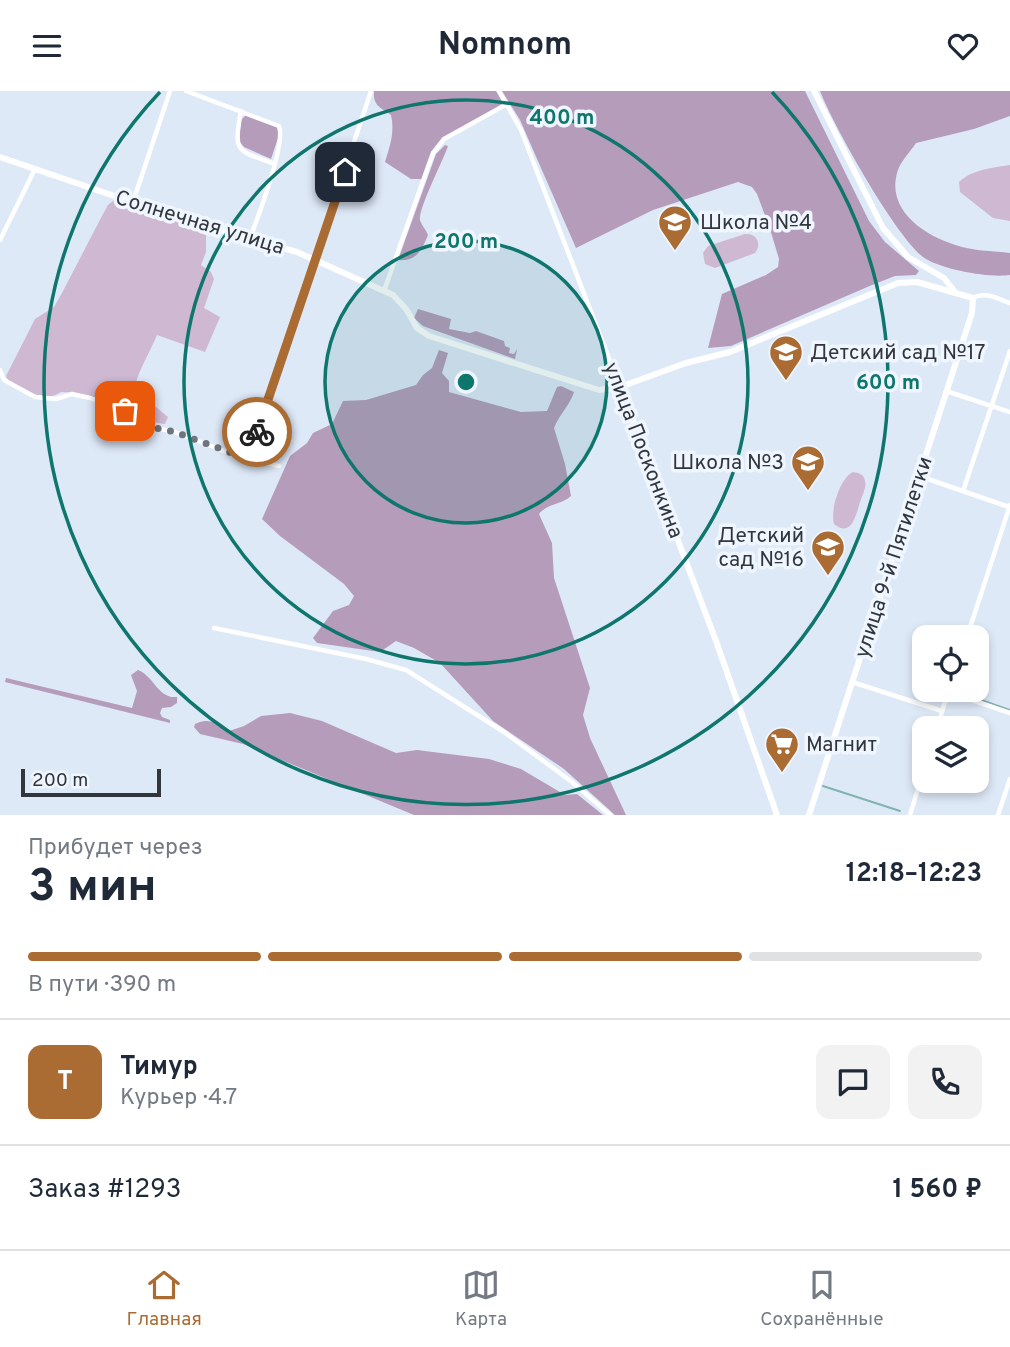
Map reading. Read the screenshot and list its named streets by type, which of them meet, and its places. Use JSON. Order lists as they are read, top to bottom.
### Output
{
  "streets": {
    "street": ["Солнечная улица", "улица Посконкина", "улица 9-й Пятилетки"]
  },
  "crossings": [
    ["Солнечная улица", "улица Посконкина"]
  ],
  "places": {
    "school or university": [
      "Школа №4",
      "Детский сад №17",
      "Школа №3",
      "Детский сад №16"
    ],
    "supermarket": ["Магнит"]
  },
  "scale_bar": "200 m",
  "page": {
    "header": "Nomnom",
    "scale": "200 m",
    "heading": ["3 мин", "Прибудет через", "12:18–12:23"],
    "panel": [
      "Тимур",
      "Курьер · 4.7",
      "Заказ #1293",
      "1 560 ₽"
    ],
    "bar": "В пути · 390 m",
    "round": "Т",
    "tabs": ["Главная", "Карта", "Сохранённые"]
  },
  "rings": ["400 m", "200 m", "600 m"]
}
